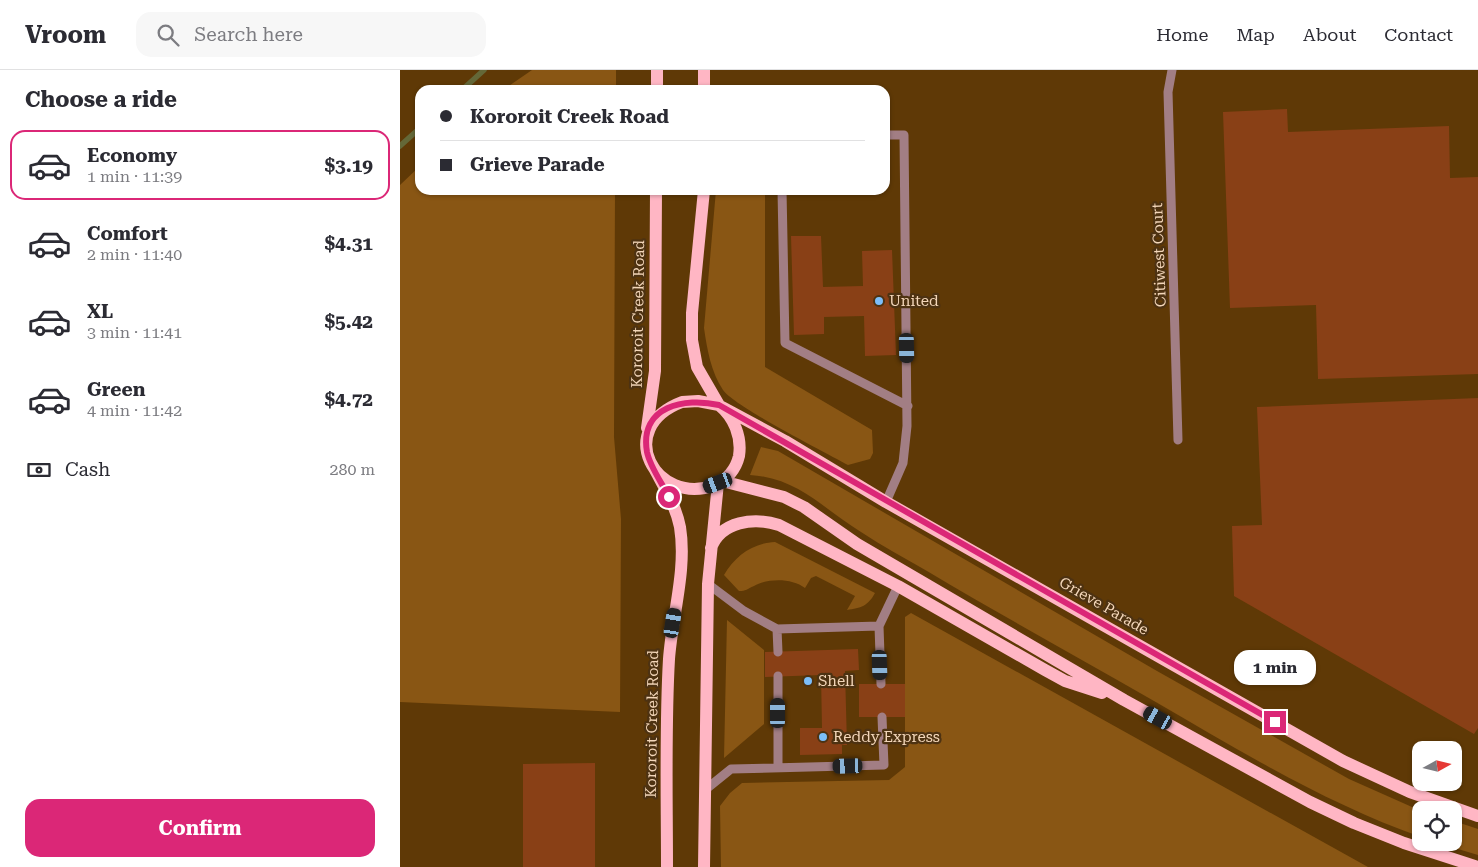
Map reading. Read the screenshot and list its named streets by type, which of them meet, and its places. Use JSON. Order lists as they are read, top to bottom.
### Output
{
  "streets": {
    "main road": ["Kororoit Creek Road", "Grieve Parade"],
    "lane": ["Citiwest Court"]
  },
  "crossings": [
    ["Kororoit Creek Road", "Grieve Parade"]
  ],
  "places": ["United", "Shell", "Reddy Express"],
  "north": "right",
  "page": {
    "header": "Vroom",
    "search": "Search here",
    "nav": [
      "Home",
      "Map",
      "About",
      "Contact"
    ],
    "heading": "Choose a ride",
    "banner": ["Kororoit Creek Road", "Grieve Parade"],
    "list": [
      {
        "name": "Economy",
        "note": "1 min · 11:39",
        "value": "$3.19"
      },
      {
        "name": "Comfort",
        "note": "2 min · 11:40",
        "value": "$4.31"
      },
      {
        "name": "XL",
        "note": "3 min · 11:41",
        "value": "$5.42"
      },
      {
        "name": "Green",
        "note": "4 min · 11:42",
        "value": "$4.72"
      }
    ],
    "pay": ["Cash", "280 m"],
    "bubble": "1 min",
    "buttons": "Confirm"
  }
}
